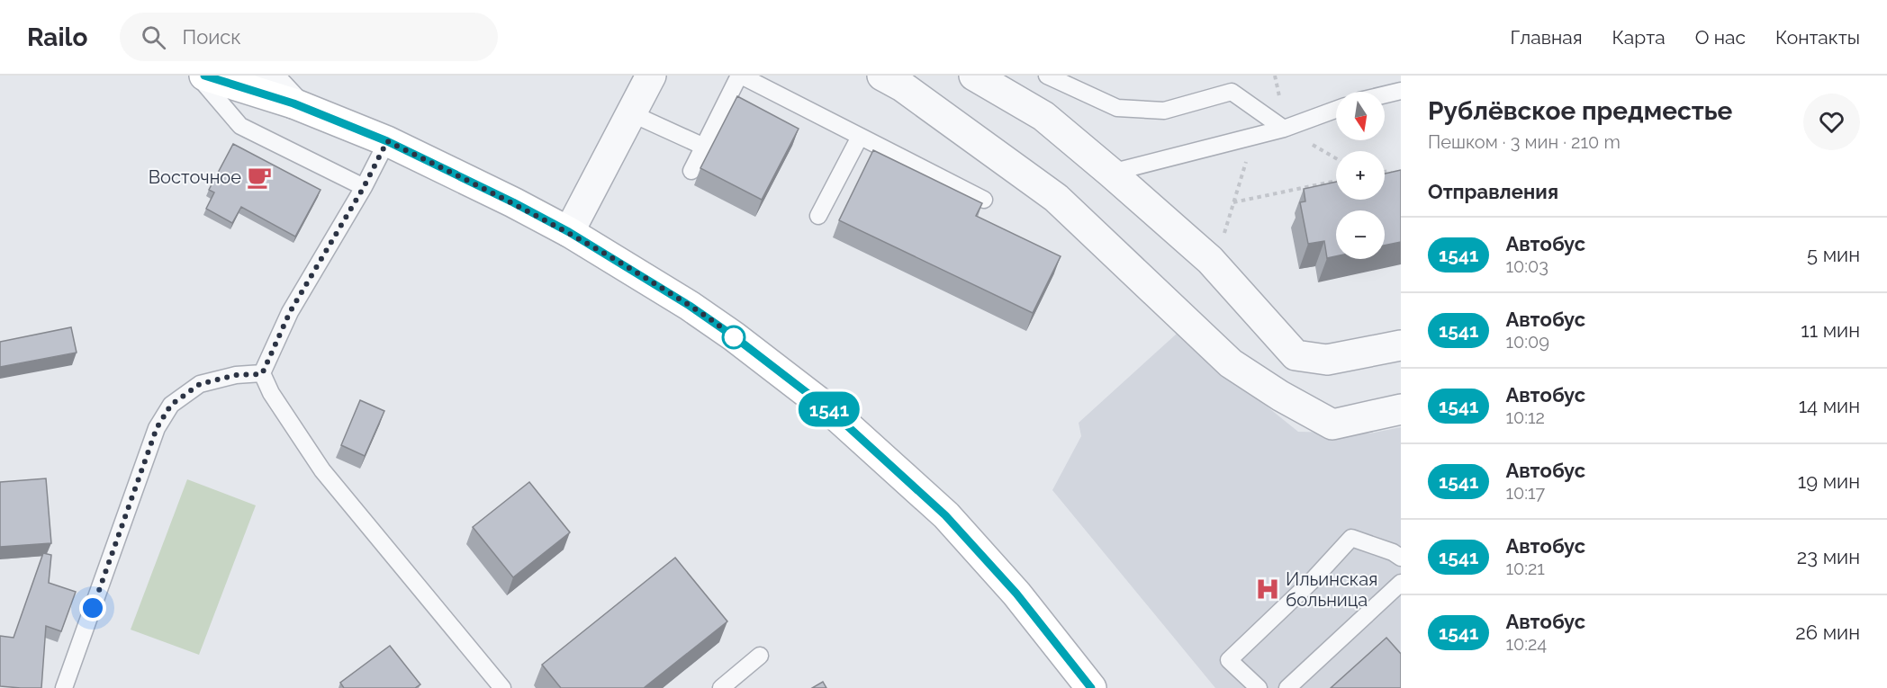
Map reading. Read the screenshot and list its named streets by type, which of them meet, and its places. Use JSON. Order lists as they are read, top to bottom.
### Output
{
  "places": {
    "cafe": ["Восточное"],
    "hospital": ["Ильинская больница"]
  },
  "lines": ["bus line 1541"],
  "north": "bottom",
  "page": {
    "header": "Railo",
    "search": "Поиск",
    "nav": [
      "Главная",
      "Карта",
      "О нас",
      "Контакты"
    ],
    "on_map": "1541",
    "heading": [
      ["Рублёвское предместье", "Пешком · 3 мин · 210 m"],
      "Отправления"
    ],
    "map_buttons": ["+", "−"],
    "list": [
      {
        "mark": "1541",
        "name": "Автобус",
        "note": "10:03",
        "value": "5 мин"
      },
      {
        "mark": "1541",
        "name": "Автобус",
        "note": "10:09",
        "value": "11 мин"
      },
      {
        "mark": "1541",
        "name": "Автобус",
        "note": "10:12",
        "value": "14 мин"
      },
      {
        "mark": "1541",
        "name": "Автобус",
        "note": "10:17",
        "value": "19 мин"
      },
      {
        "mark": "1541",
        "name": "Автобус",
        "note": "10:21",
        "value": "23 мин"
      },
      {
        "mark": "1541",
        "name": "Автобус",
        "note": "10:24",
        "value": "26 мин"
      }
    ]
  }
}
